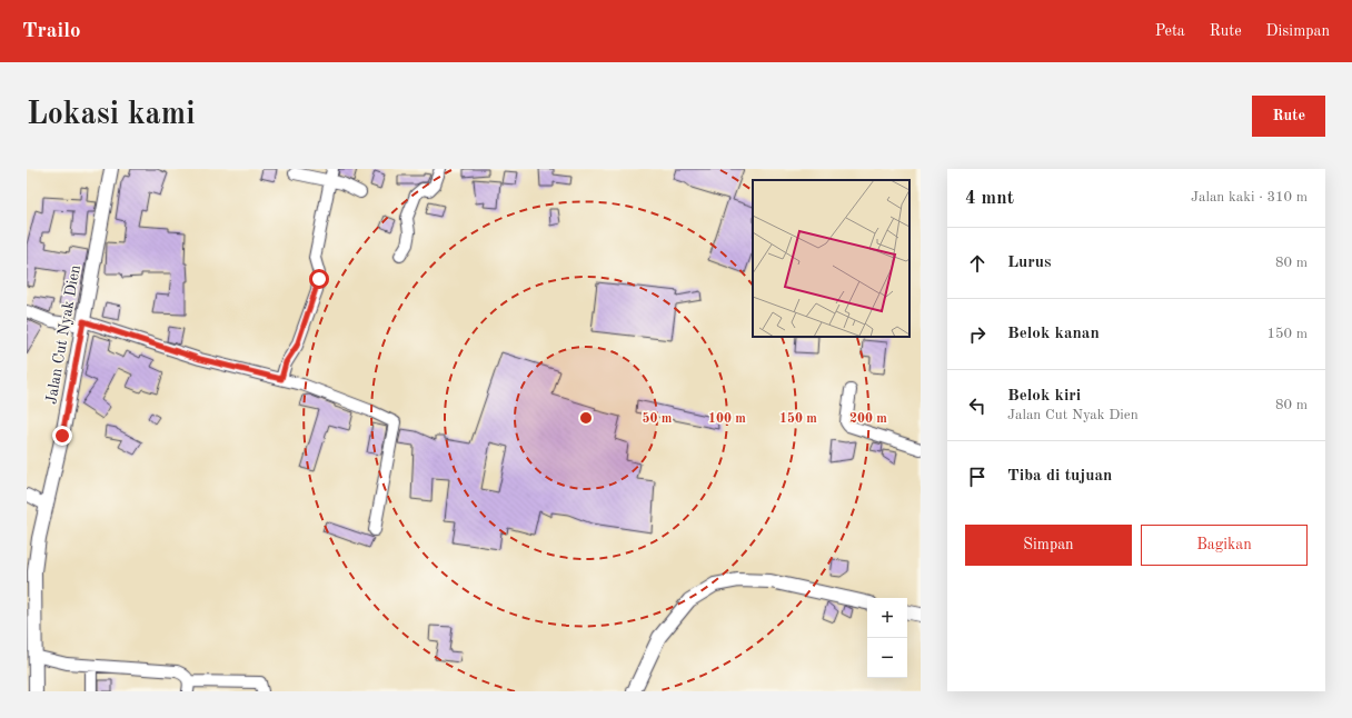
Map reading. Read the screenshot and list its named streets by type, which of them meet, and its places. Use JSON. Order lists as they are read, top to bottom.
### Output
{
  "streets": {
    "street": ["Jalan Cut Nyak Dien"]
  },
  "page": {
    "header": "Trailo",
    "nav": ["Peta", "Rute", "Disimpan"],
    "buttons": [
      "Rute",
      ["Simpan", "Bagikan"]
    ],
    "title": "Lokasi kami",
    "heading": ["4 mnt", "Jalan kaki · 310 m"],
    "list": [
      ["Lurus", "80 m"],
      ["Belok kanan", "150 m"],
      ["Belok kiri", "Jalan Cut Nyak Dien", "80 m"],
      "Tiba di tujuan"
    ],
    "map_buttons": ["+", "−"]
  },
  "rings": [
    "50 m",
    "100 m",
    "150 m",
    "200 m"
  ]
}
